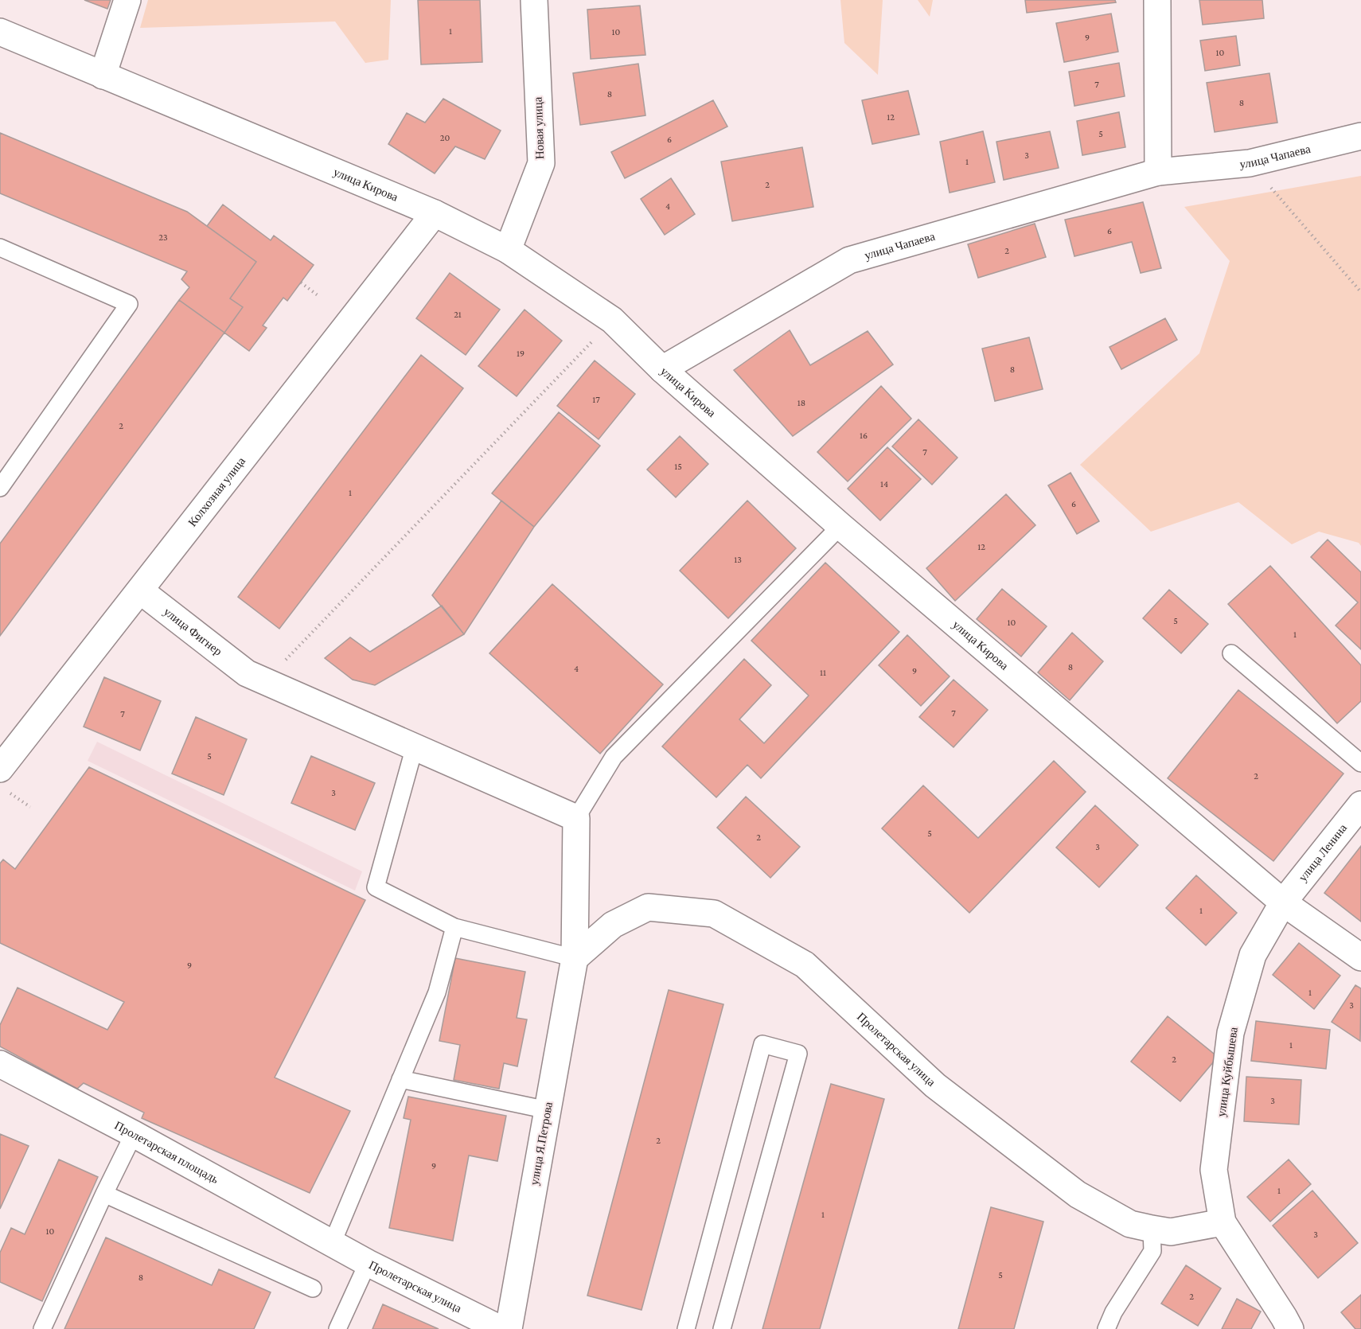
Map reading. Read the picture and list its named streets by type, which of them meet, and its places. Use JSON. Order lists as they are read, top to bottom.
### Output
{
  "streets": {
    "street": [
      "Новая улица",
      "улица Чапаева",
      "улица Кирова",
      "Колхозная улица",
      "улица Фигнер",
      "улица Ленина",
      "Пролетарская улица",
      "улица Куйбышева",
      "улица Я.Петрова",
      "Пролетарская площадь"
    ]
  },
  "crossings": [
    ["Новая улица", "улица Кирова"],
    ["улица Чапаева", "улица Кирова"],
    ["улица Кирова", "Колхозная улица"],
    ["улица Кирова", "улица Ленина"],
    ["улица Кирова", "улица Куйбышева"],
    ["Колхозная улица", "улица Фигнер"],
    ["улица Фигнер", "улица Я.Петрова"],
    ["улица Ленина", "улица Куйбышева"],
    ["Пролетарская улица", "улица Куйбышева"],
    ["Пролетарская улица", "улица Я.Петрова"],
    ["Пролетарская улица", "Пролетарская площадь"]
  ],
  "house_numbers": [
    "1",
    "10",
    "9",
    "10",
    "7",
    "8",
    "8",
    "12",
    "5",
    "20",
    "6",
    "3",
    "1",
    "2",
    "4",
    "6",
    "23",
    "2",
    "21",
    "19",
    "8",
    "17",
    "18",
    "2",
    "16",
    "7",
    "15",
    "14",
    "1",
    "6",
    "12",
    "13",
    "5",
    "10",
    "1",
    "8",
    "4",
    "9",
    "11",
    "7",
    "7",
    "5",
    "2",
    "3",
    "5",
    "2",
    "3",
    "1",
    "9",
    "1",
    "3",
    "1",
    "2",
    "3",
    "2",
    "9",
    "1",
    "1",
    "10",
    "3",
    "5",
    "8",
    "2"
  ]
}
